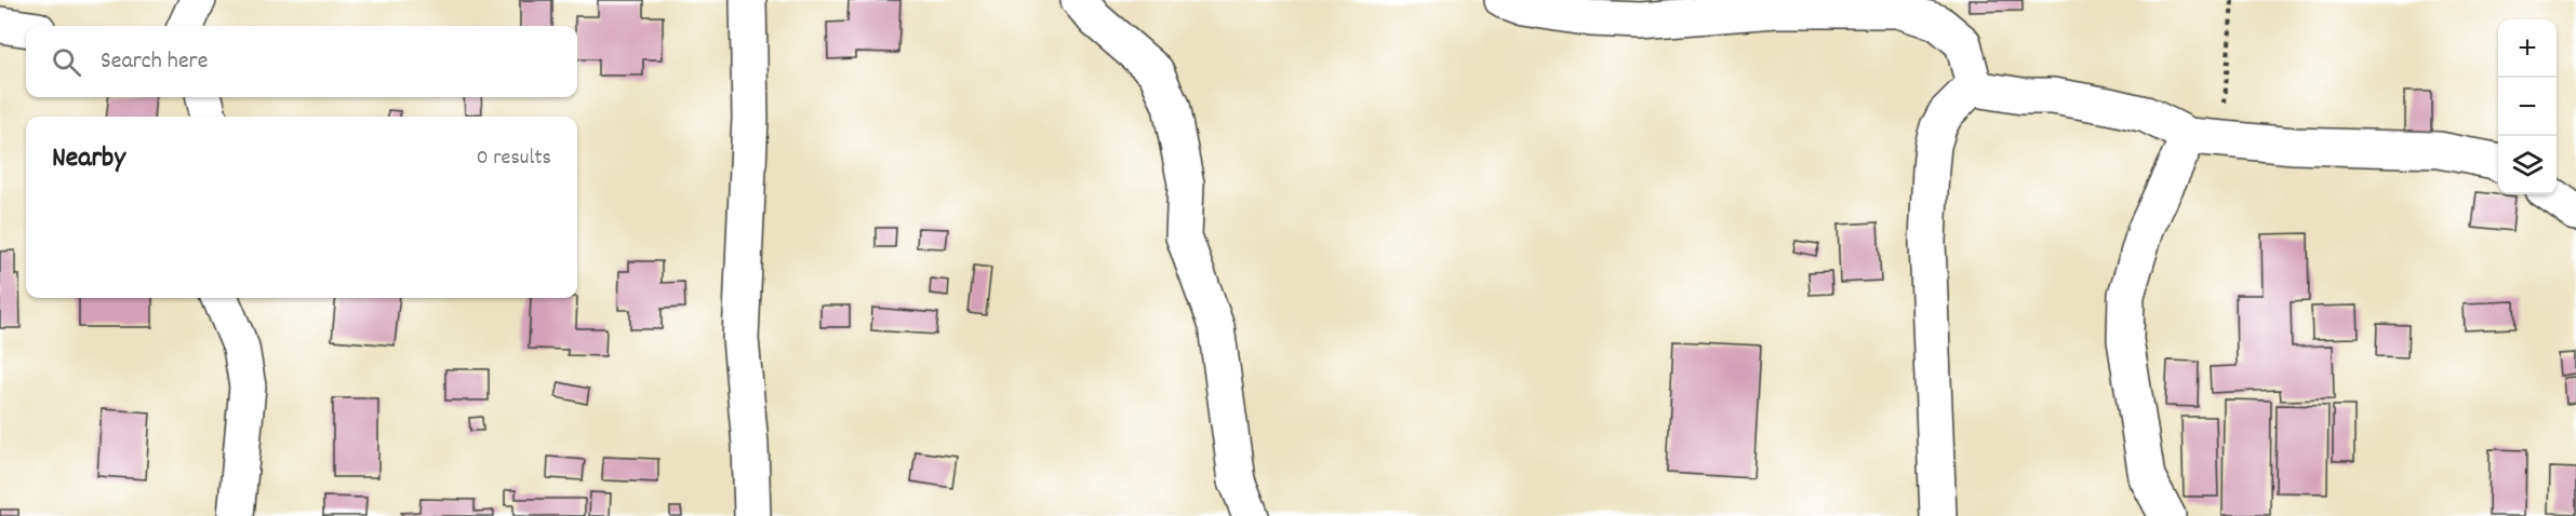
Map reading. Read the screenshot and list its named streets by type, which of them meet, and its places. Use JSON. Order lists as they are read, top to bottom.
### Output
{
  "page": {
    "map_buttons": ["+", "−"],
    "search": "Search here",
    "heading": ["Nearby", "0 results"]
  }
}
